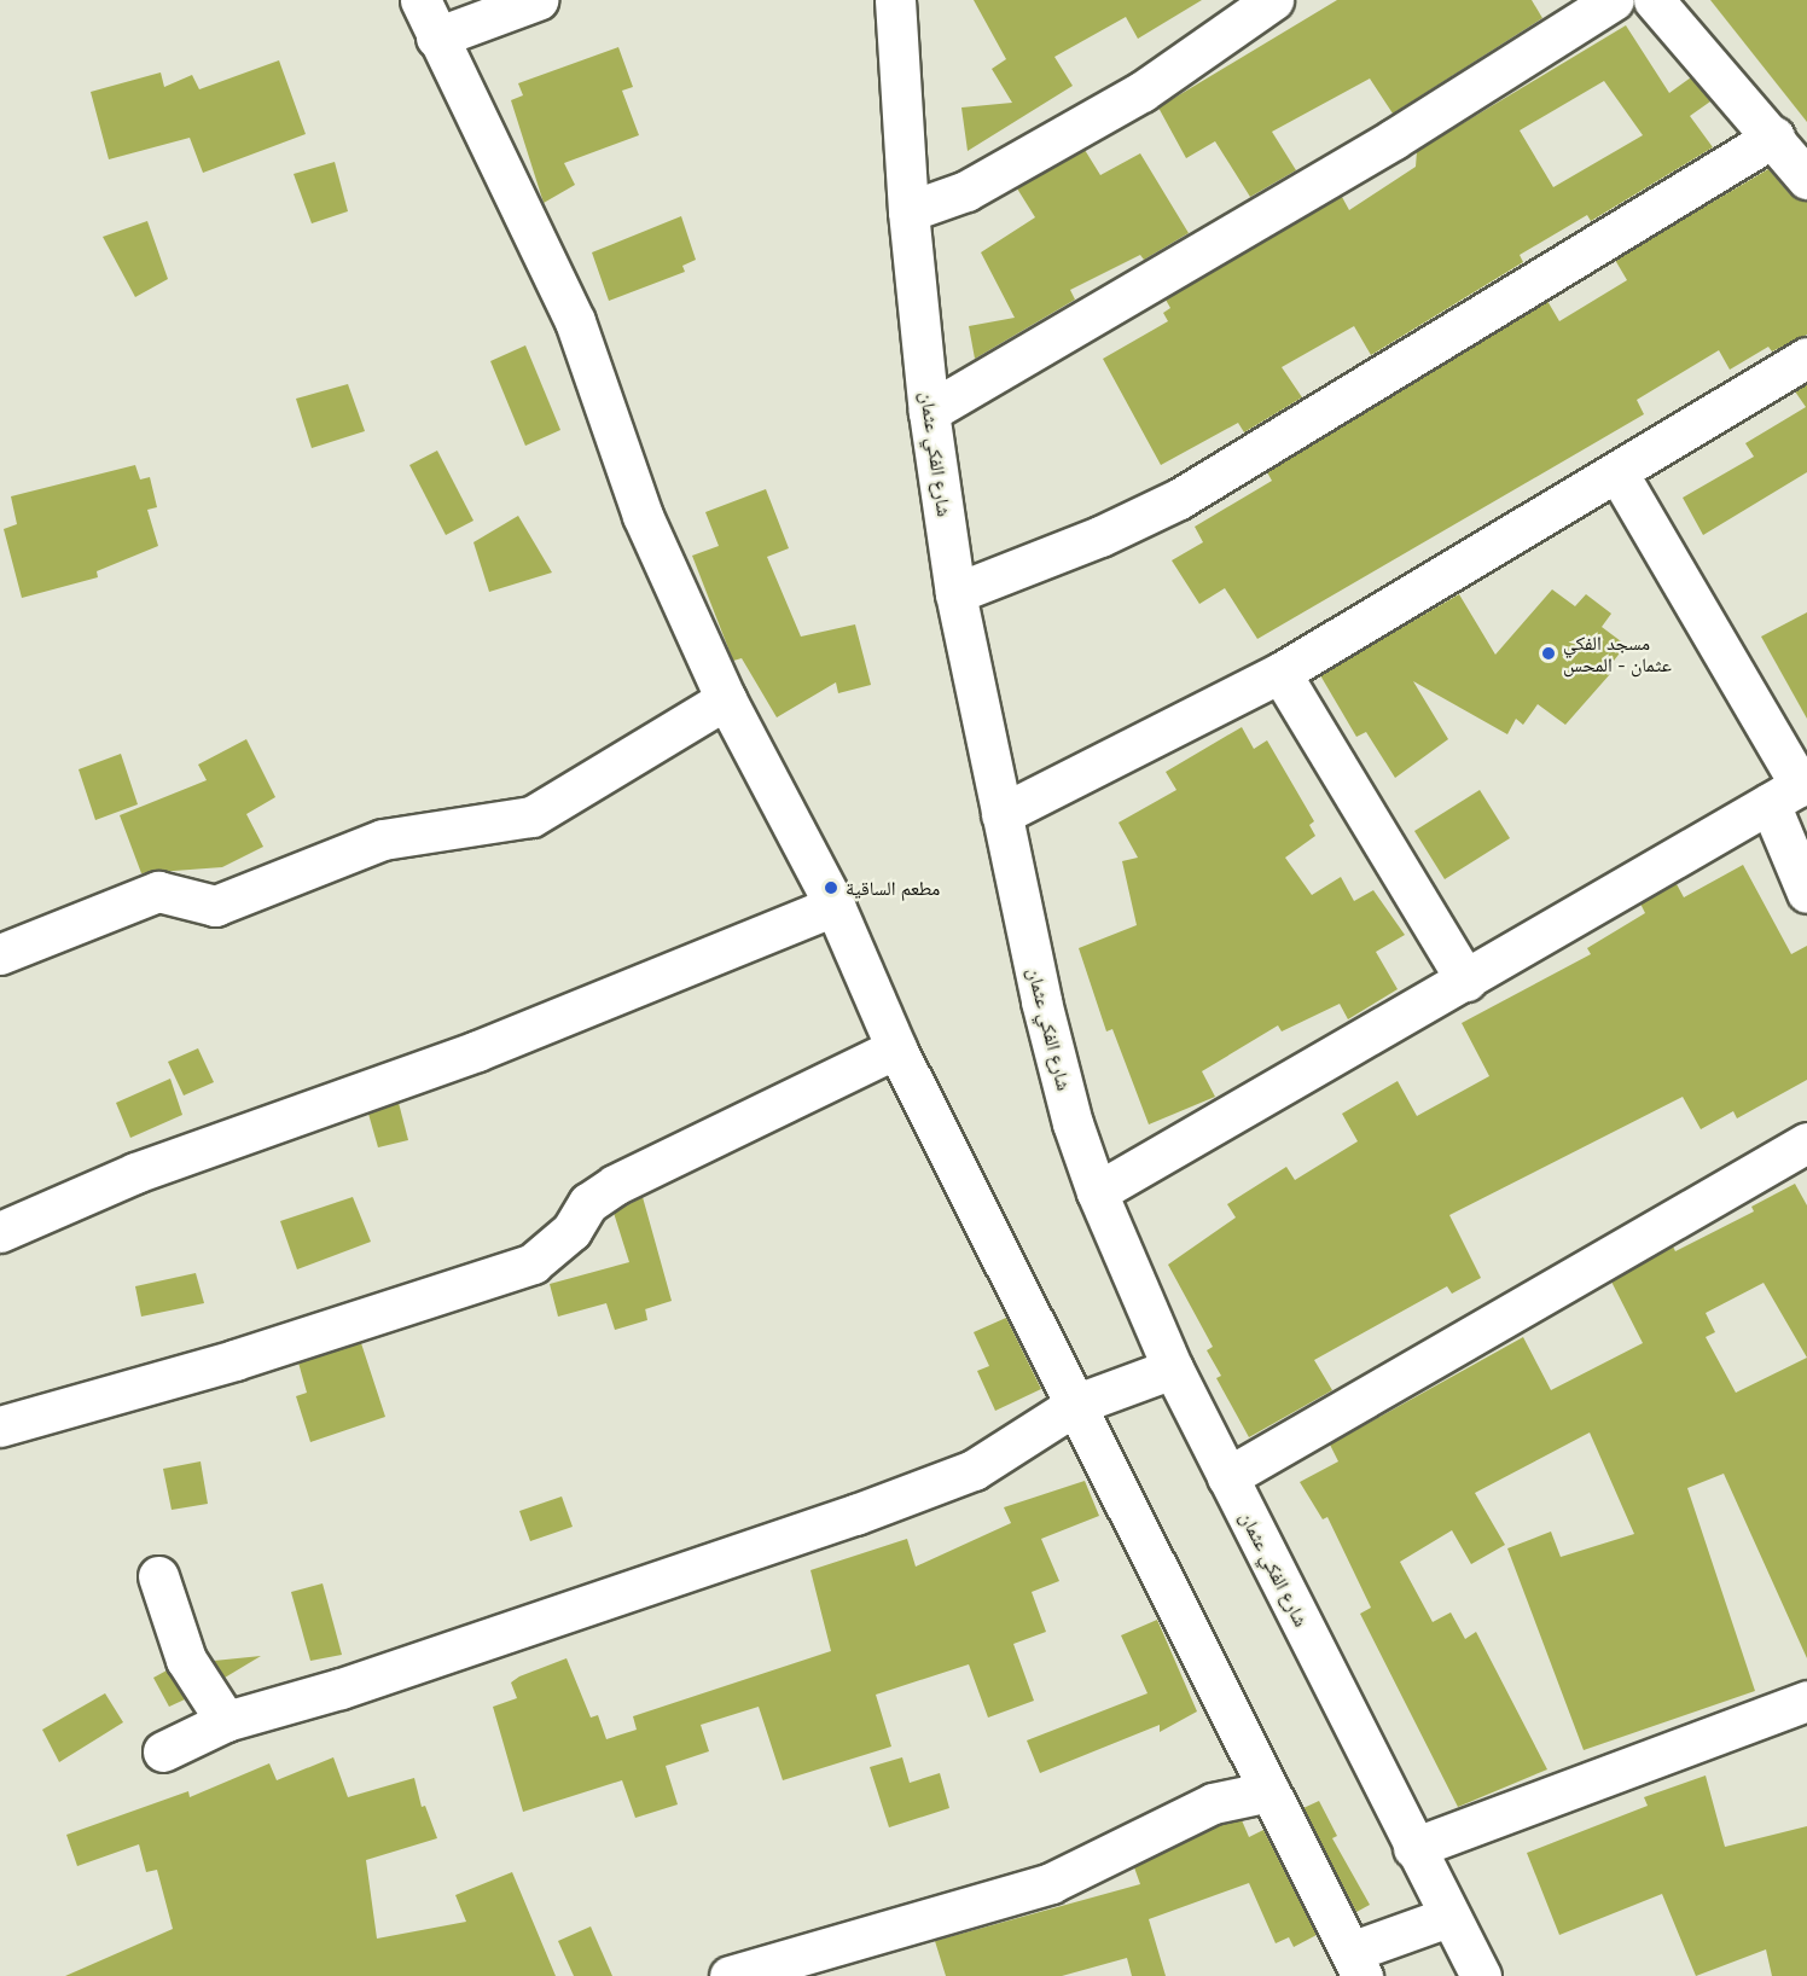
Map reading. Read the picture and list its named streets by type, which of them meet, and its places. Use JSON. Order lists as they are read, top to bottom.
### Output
{
  "streets": {
    "street": ["شارع الفكي عثمان"]
  },
  "places": ["مسجد الفكي عثمان - المحس", "مطعم الساقية"]
}
